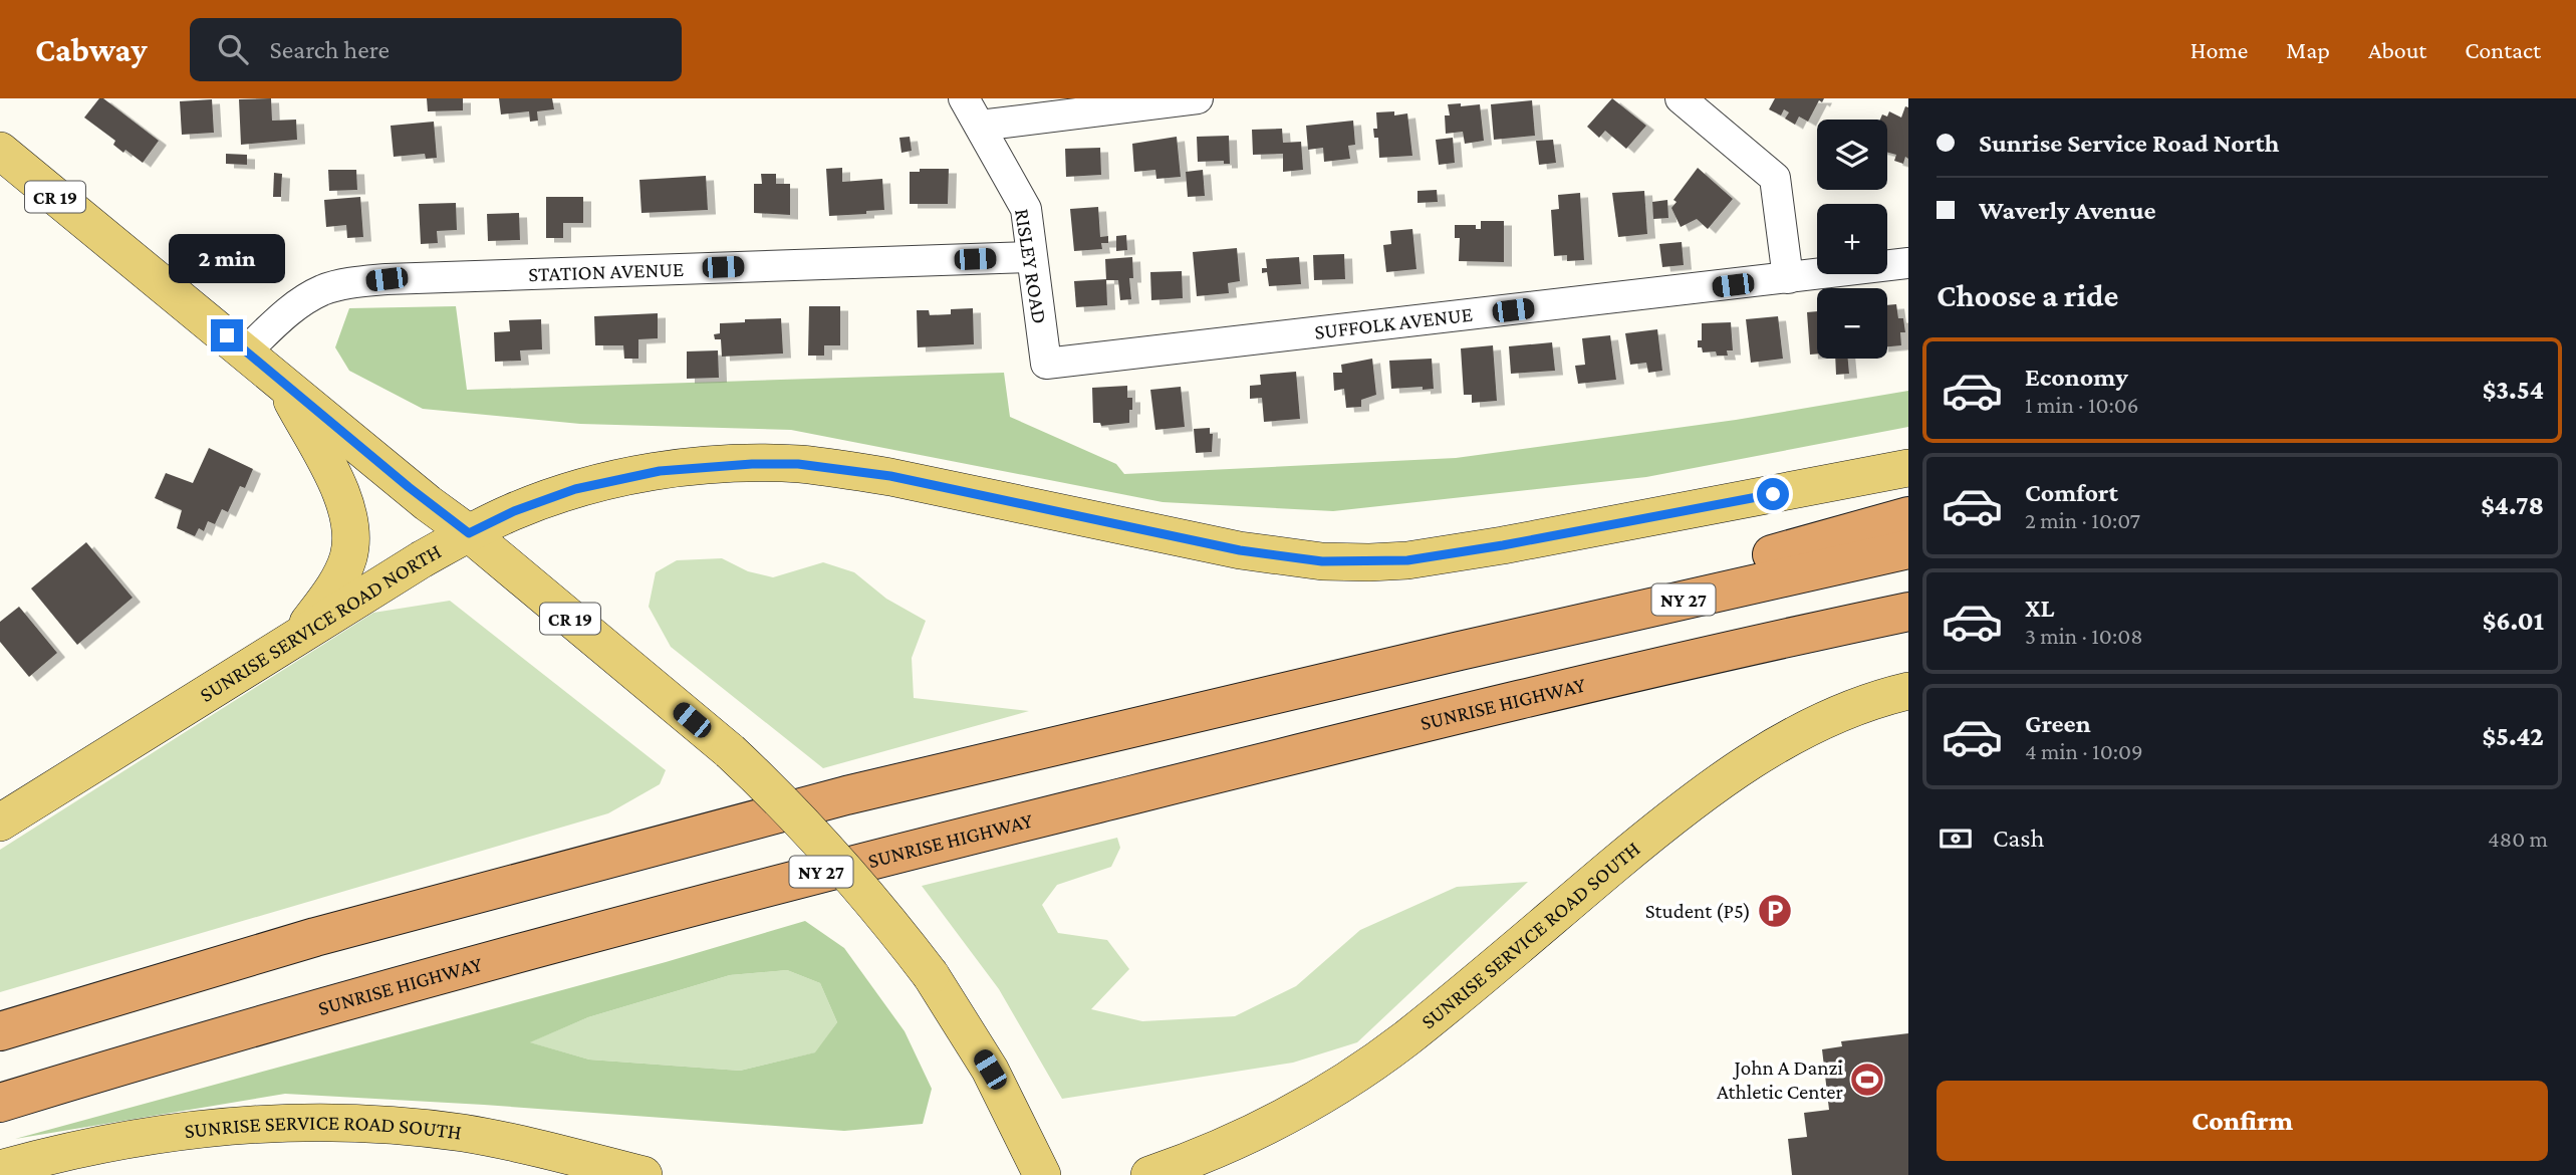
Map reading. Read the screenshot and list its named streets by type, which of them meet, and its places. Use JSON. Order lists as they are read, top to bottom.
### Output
{
  "streets": {
    "highway": ["NY 27", "SUNRISE HIGHWAY"],
    "main road": ["CR 19", "SUNRISE SERVICE ROAD NORTH", "SUNRISE SERVICE ROAD SOUTH"],
    "street": ["RISLEY ROAD", "STATION AVENUE", "SUFFOLK AVENUE"]
  },
  "crossings": [
    ["CR 19", "STATION AVENUE"],
    ["CR 19", "SUNRISE SERVICE ROAD NORTH"],
    ["RISLEY ROAD", "STATION AVENUE"],
    ["RISLEY ROAD", "SUFFOLK AVENUE"]
  ],
  "places": {
    "parking": ["Student (P5)"],
    "sports": ["John A Danzi Athletic Center"]
  },
  "page": {
    "header": "Cabway",
    "search": "Search here",
    "nav": [
      "Home",
      "Map",
      "About",
      "Contact"
    ],
    "banner": ["Sunrise Service Road North", "Waverly Avenue"],
    "map_buttons": ["+", "−"],
    "bubble": "2 min",
    "heading": "Choose a ride",
    "list": [
      {
        "name": "Economy",
        "note": "1 min · 10:06",
        "value": "$3.54"
      },
      {
        "name": "Comfort",
        "note": "2 min · 10:07",
        "value": "$4.78"
      },
      {
        "name": "XL",
        "note": "3 min · 10:08",
        "value": "$6.01"
      },
      {
        "name": "Green",
        "note": "4 min · 10:09",
        "value": "$5.42"
      }
    ],
    "pay": ["Cash", "480 m"],
    "buttons": "Confirm"
  }
}
